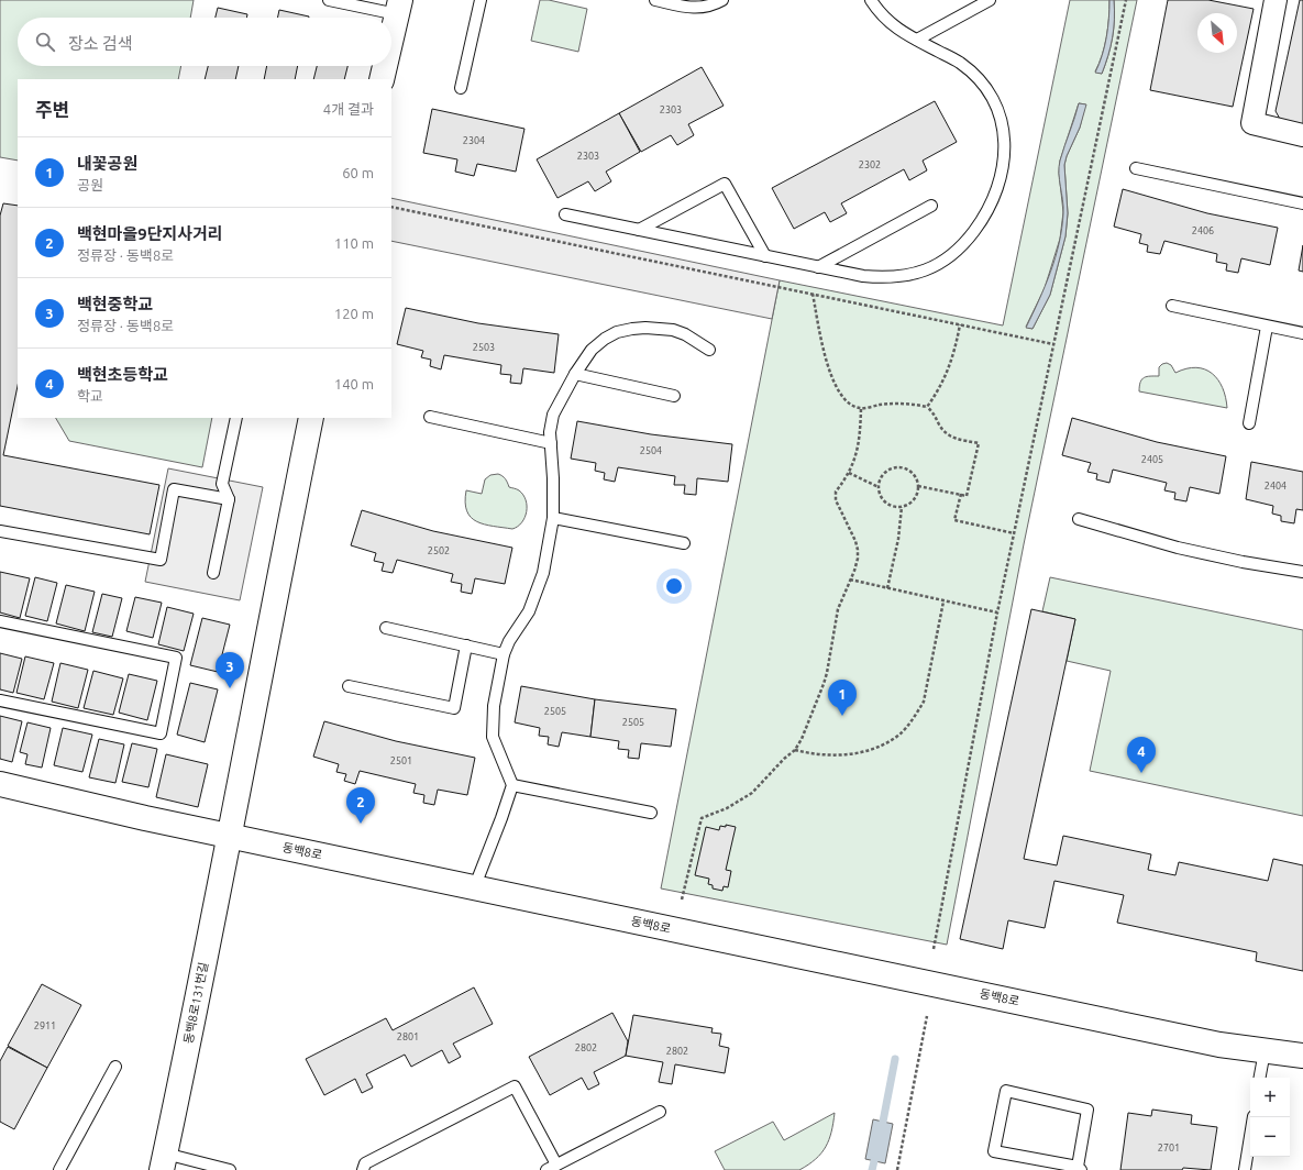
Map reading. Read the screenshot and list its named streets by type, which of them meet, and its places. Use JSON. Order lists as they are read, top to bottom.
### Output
{
  "streets": {
    "street": ["동백8로", "동백8로131번길"]
  },
  "crossings": [
    ["동백8로", "동백8로131번길"]
  ],
  "house_numbers": [
    "2303",
    "2304",
    "2303",
    "2302",
    "2406",
    "2503",
    "2504",
    "2405",
    "2404",
    "2502",
    "2505",
    "2505",
    "2501",
    "2911",
    "2801",
    "2802",
    "2802",
    "2701"
  ],
  "north": "bottom right",
  "page": {
    "search": "장소 검색",
    "heading": ["주변", "4개 결과"],
    "list": [
      {
        "mark": "1",
        "name": "내꽃공원",
        "note": "공원",
        "value": "60 m"
      },
      {
        "mark": "2",
        "name": "백현마을9단지사거리",
        "note": "정류장 · 동백8로",
        "value": "110 m"
      },
      {
        "mark": "3",
        "name": "백현중학교",
        "note": "정류장 · 동백8로",
        "value": "120 m"
      },
      {
        "mark": "4",
        "name": "백현초등학교",
        "note": "학교",
        "value": "140 m"
      }
    ],
    "pins": [
      "3",
      "1",
      "4",
      "2"
    ],
    "map_buttons": ["+", "−"]
  }
}
